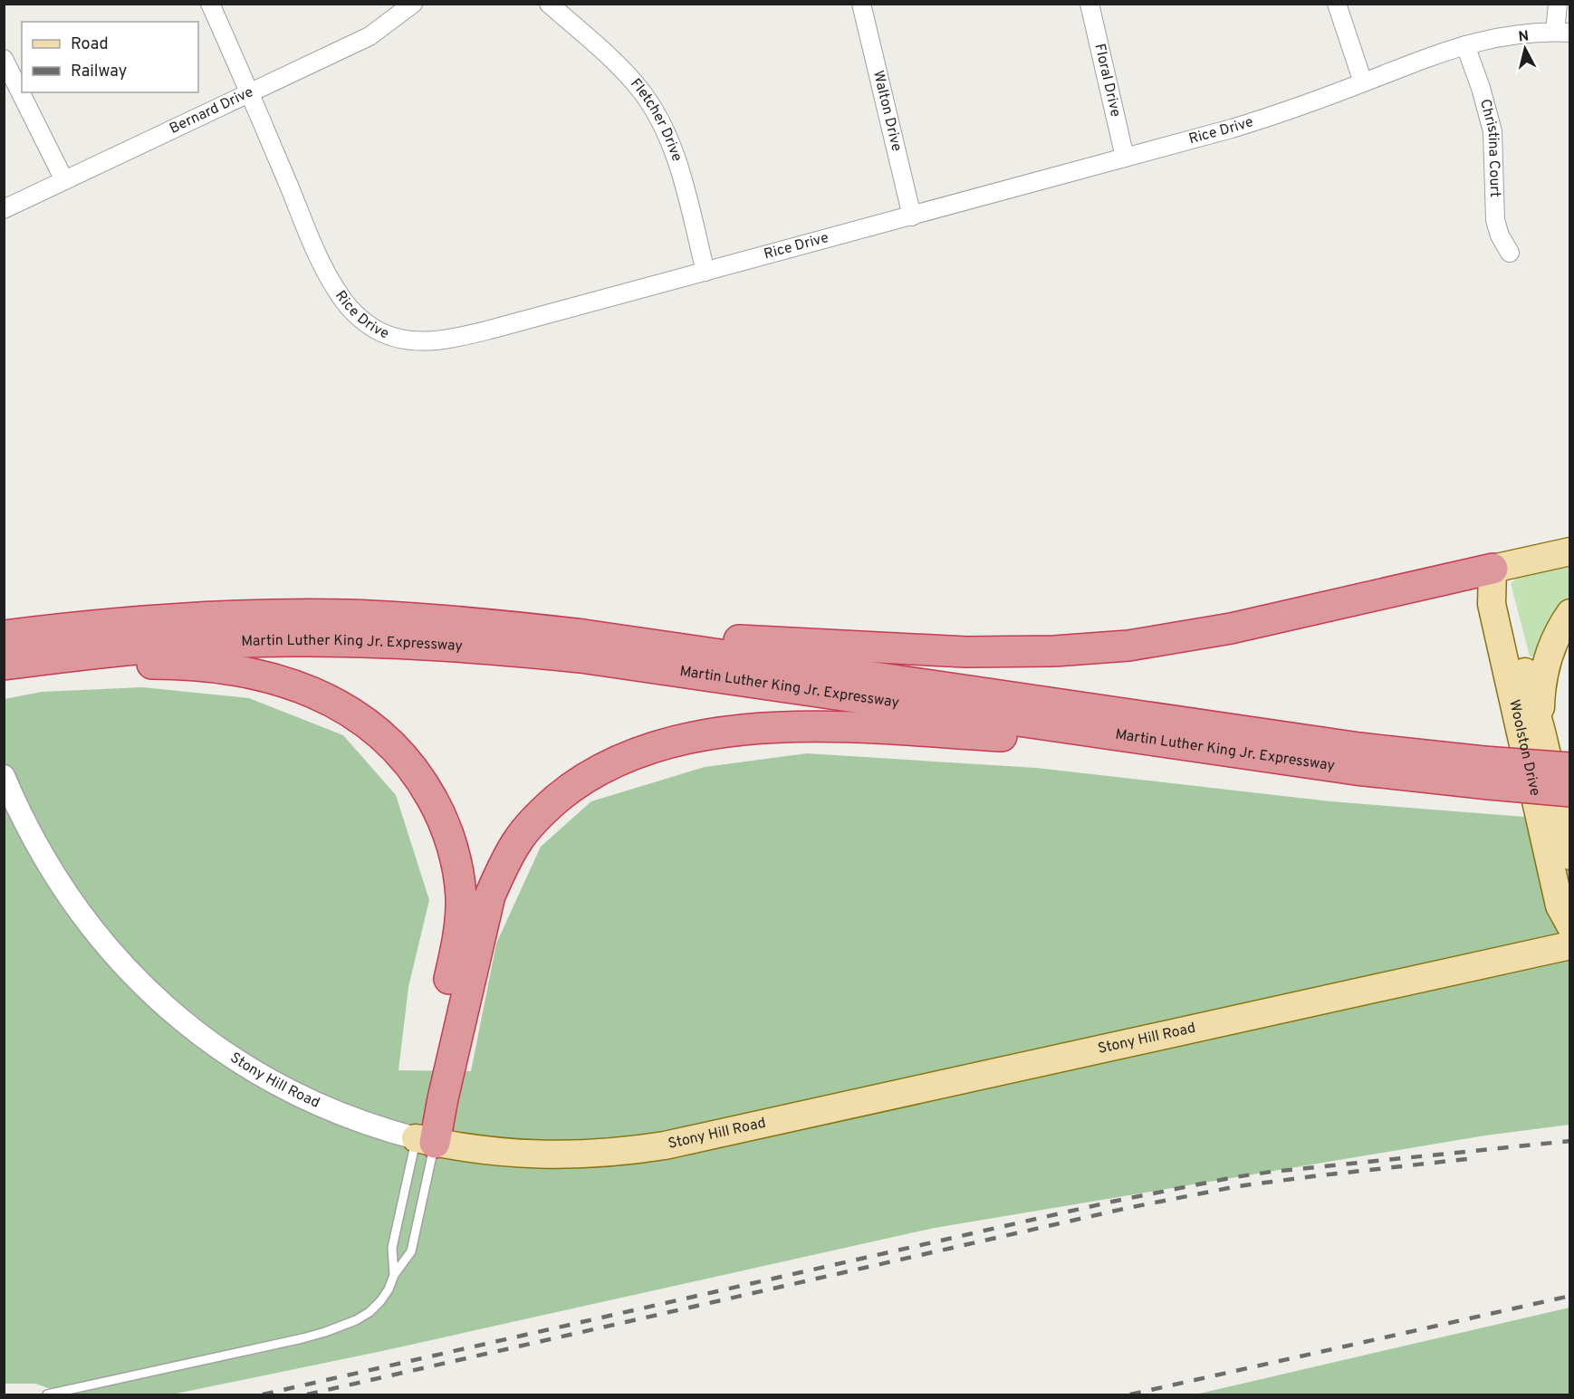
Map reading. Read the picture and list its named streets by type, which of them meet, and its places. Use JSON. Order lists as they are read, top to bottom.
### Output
{
  "streets": {
    "highway": ["Martin Luther King Jr. Expressway"],
    "main road": ["Woolston Drive", "Stony Hill Road"],
    "street": [
      "Floral Drive",
      "Walton Drive",
      "Bernard Drive",
      "Fletcher Drive",
      "Rice Drive",
      "Christina Court"
    ]
  },
  "crossings": [
    ["Floral Drive", "Rice Drive"],
    ["Walton Drive", "Rice Drive"],
    ["Bernard Drive", "Rice Drive"],
    ["Fletcher Drive", "Rice Drive"],
    ["Rice Drive", "Christina Court"]
  ],
  "legend": ["Road", "Railway"],
  "north": "top"
}
